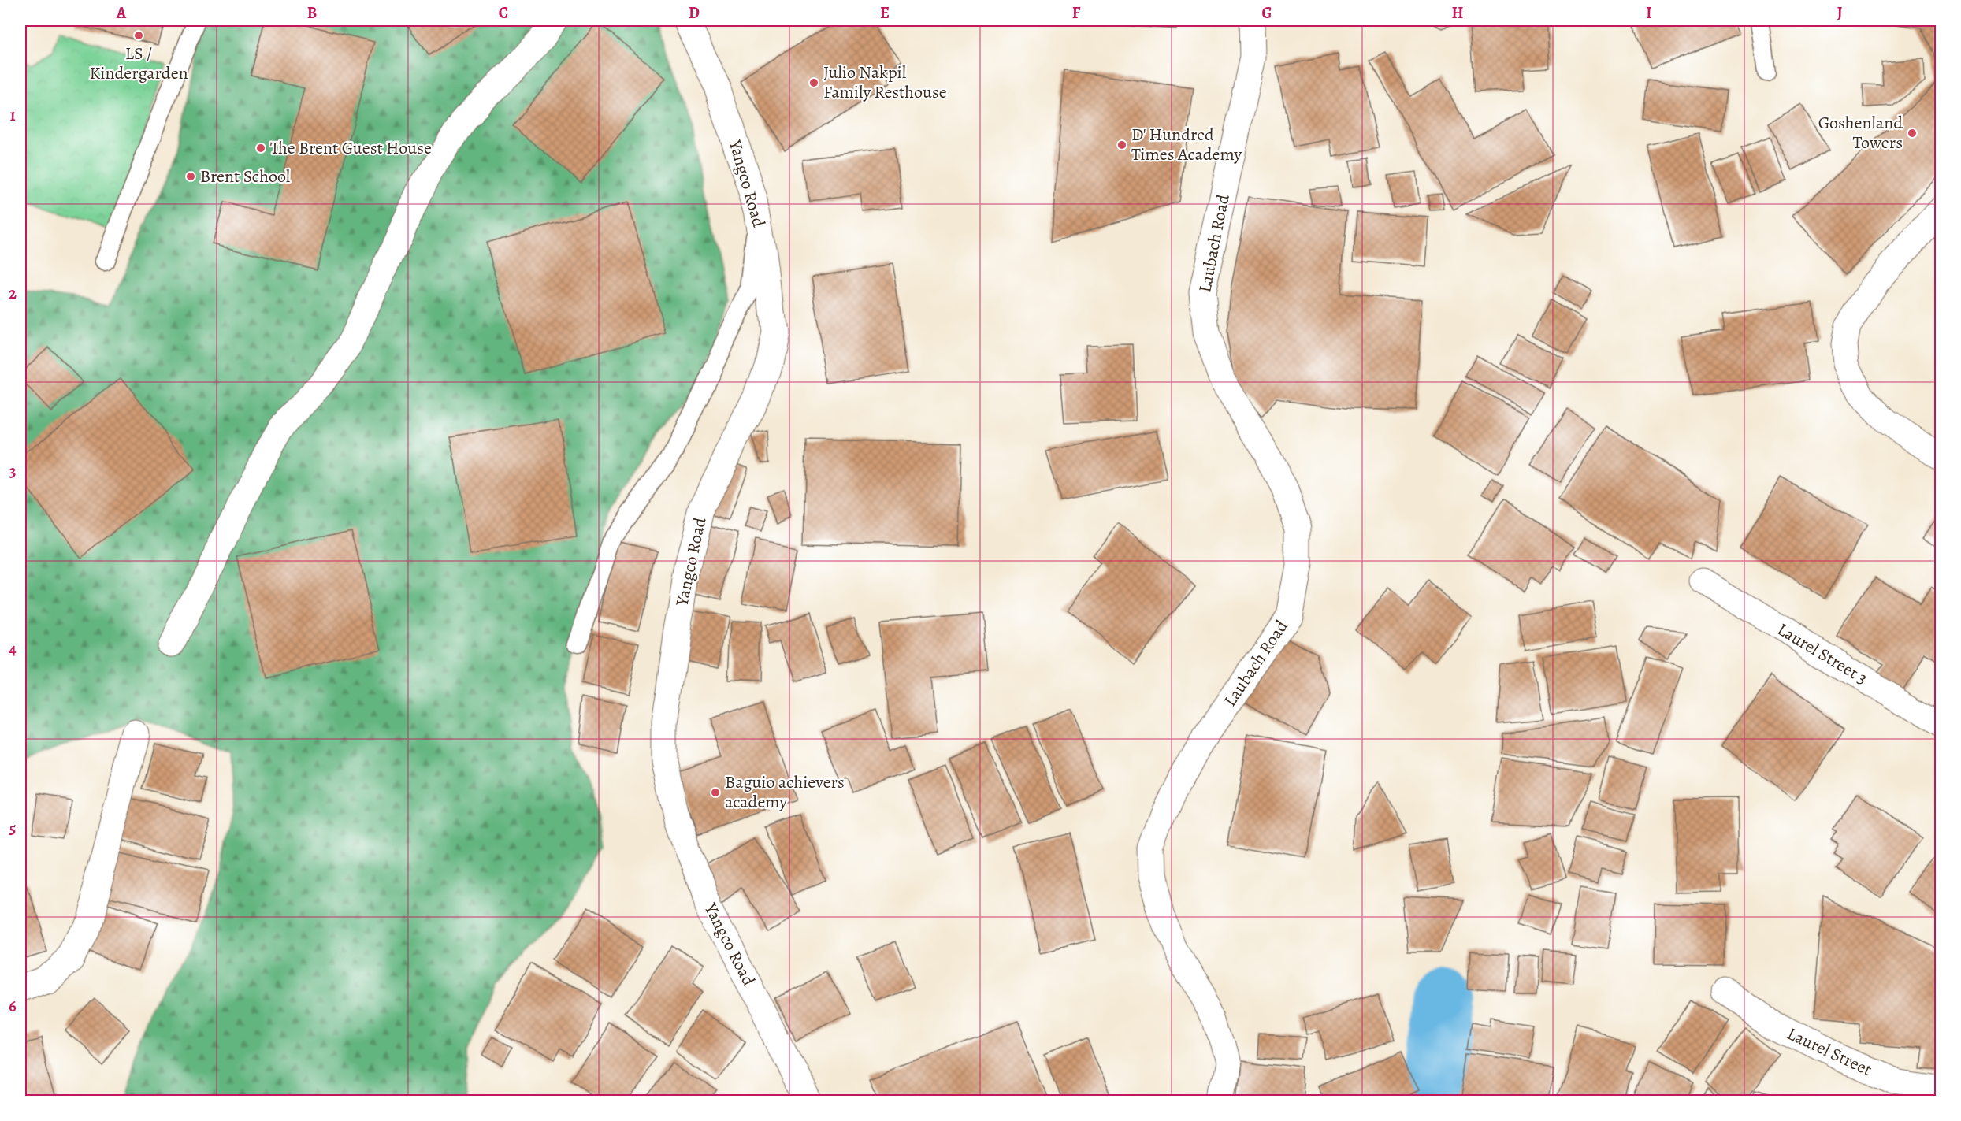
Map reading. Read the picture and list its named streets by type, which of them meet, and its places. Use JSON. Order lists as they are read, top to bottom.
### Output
{
  "streets": {
    "street": [
      "Yangco Road",
      "Laubach Road",
      "Laurel Street 3",
      "Laurel Street"
    ]
  },
  "places": [
    "LS / Kindergarden",
    "Julio Nakpil Family Resthouse",
    "Goshenland Towers",
    "D' Hundred Times Academy",
    "The Brent Guest House",
    "Brent School",
    "Baguio achievers academy"
  ],
  "grid": {
    "columns": [
      "A",
      "B",
      "C",
      "D",
      "E",
      "F",
      "G",
      "H",
      "I",
      "J"
    ],
    "rows": [
      "1",
      "2",
      "3",
      "4",
      "5",
      "6"
    ]
  }
}
